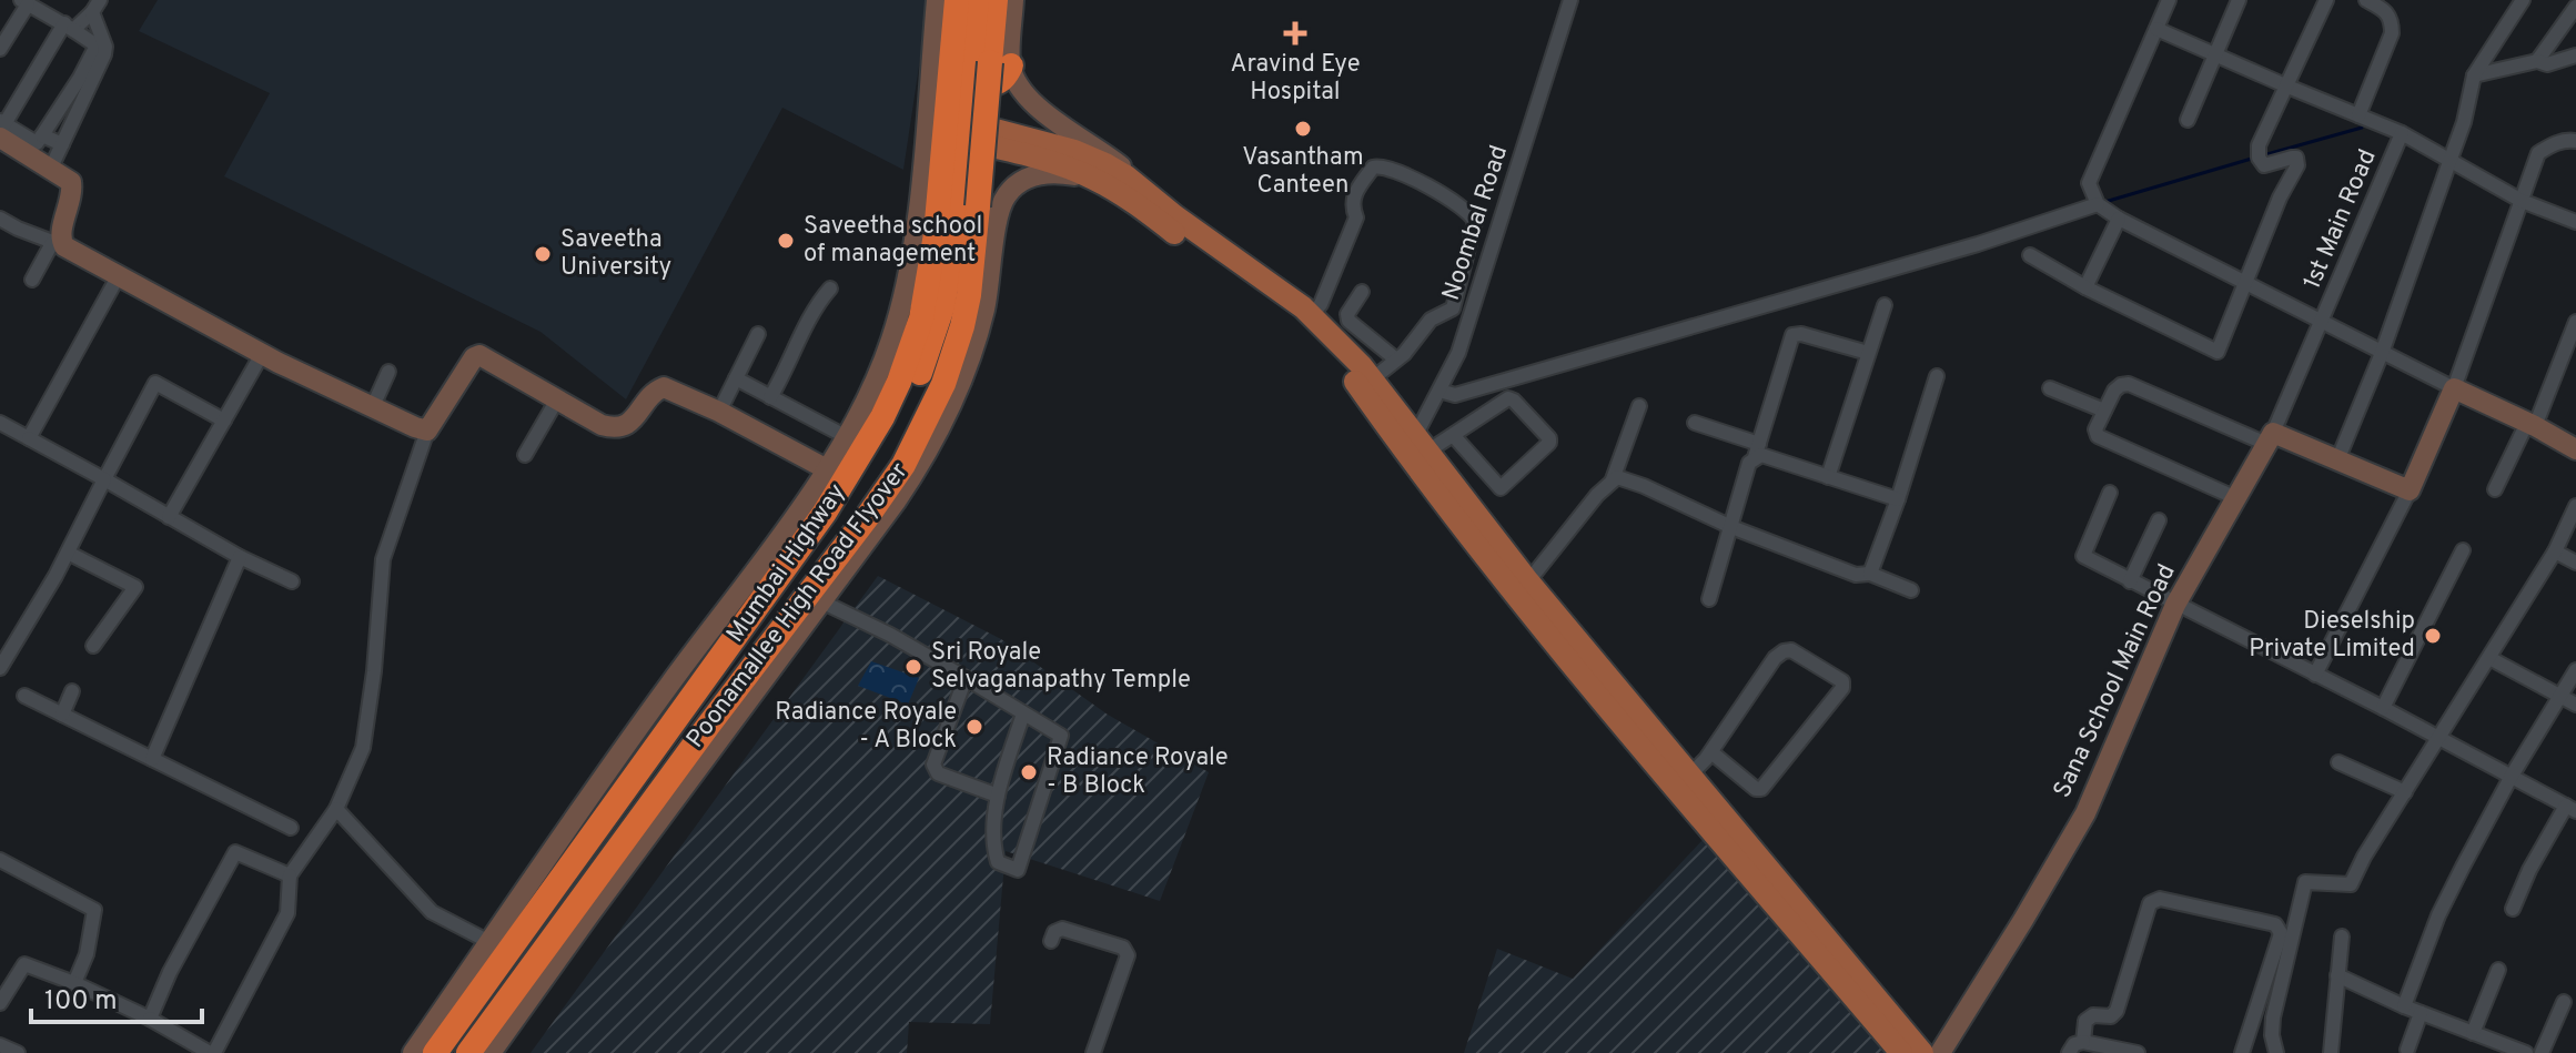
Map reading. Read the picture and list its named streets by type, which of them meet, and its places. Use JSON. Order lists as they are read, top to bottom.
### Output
{
  "streets": {
    "highway": ["Mumbai Highway", "Poonamallee High Road Flyover"],
    "street": ["1st Main Road", "Noombal Road", "Sana School Main Road"]
  },
  "crossings": [
    ["1st Main Road", "Sana School Main Road"]
  ],
  "places": {
    "health": ["Aravind Eye Hospital"],
    "other": [
      "Vasantham Canteen",
      "Saveetha school of management",
      "Saveetha University",
      "Dieselship Private Limited",
      "Sri Royale Selvaganapathy Temple",
      "Radiance Royale - A Block",
      "Radiance Royale - B Block"
    ]
  },
  "scale_bar": "100 m"
}
